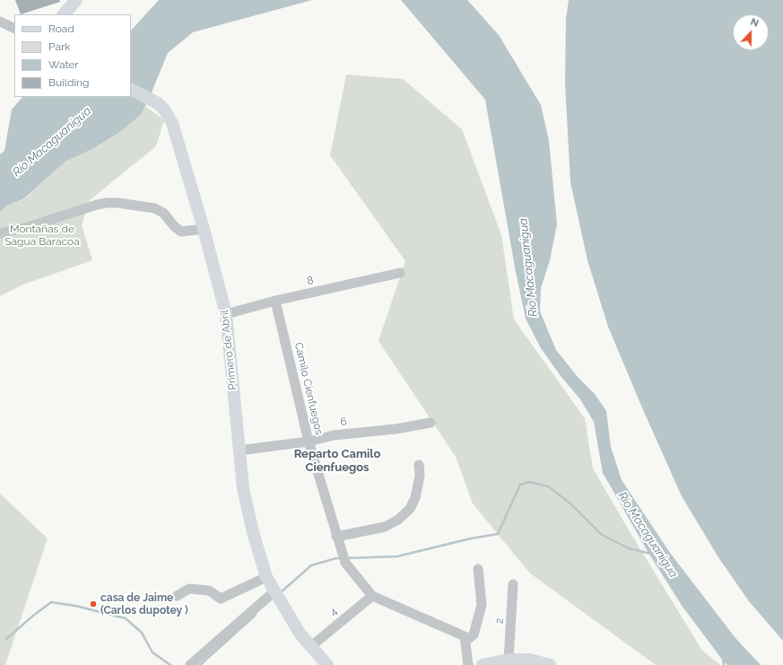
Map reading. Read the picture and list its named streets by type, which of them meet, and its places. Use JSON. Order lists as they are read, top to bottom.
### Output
{
  "streets": {
    "main road": ["Primero de Abril"],
    "street": [
      "8",
      "Camilo Cienfuegos",
      "6",
      "4",
      "2"
    ]
  },
  "crossings": [
    ["8", "Primero de Abril"],
    ["8", "Camilo Cienfuegos"],
    ["Primero de Abril", "6"],
    ["Primero de Abril", "4"],
    ["Camilo Cienfuegos", "6"],
    ["Camilo Cienfuegos", "4"]
  ],
  "districts": ["Reparto Camilo Cienfuegos"],
  "water": ["Río Macaguanigua"],
  "parks": ["Montañas de Sagua Baracoa"],
  "places": ["casa de Jaime (Carlos dupotey )"],
  "legend": [
    "Road",
    "Park",
    "Water",
    "Building"
  ],
  "north": "top"
}
